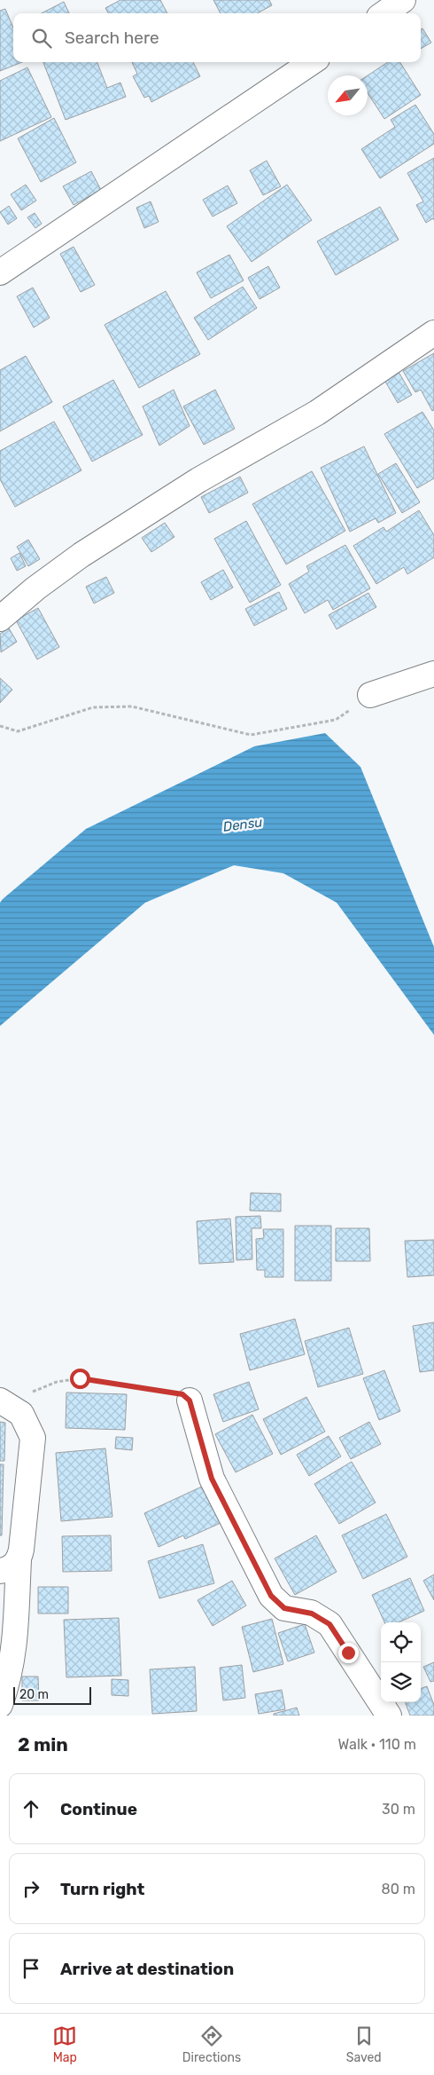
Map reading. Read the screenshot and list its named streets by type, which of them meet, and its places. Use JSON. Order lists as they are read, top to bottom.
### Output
{
  "water": ["Densu"],
  "scale_bar": "20 m",
  "north": "bottom left",
  "page": {
    "search": "Search here",
    "scale": "20 m",
    "heading": ["2 min", "Walk · 110 m"],
    "list": [
      ["Continue", "30 m"],
      ["Turn right", "80 m"],
      "Arrive at destination"
    ],
    "nav": ["Map", "Directions", "Saved"]
  }
}
